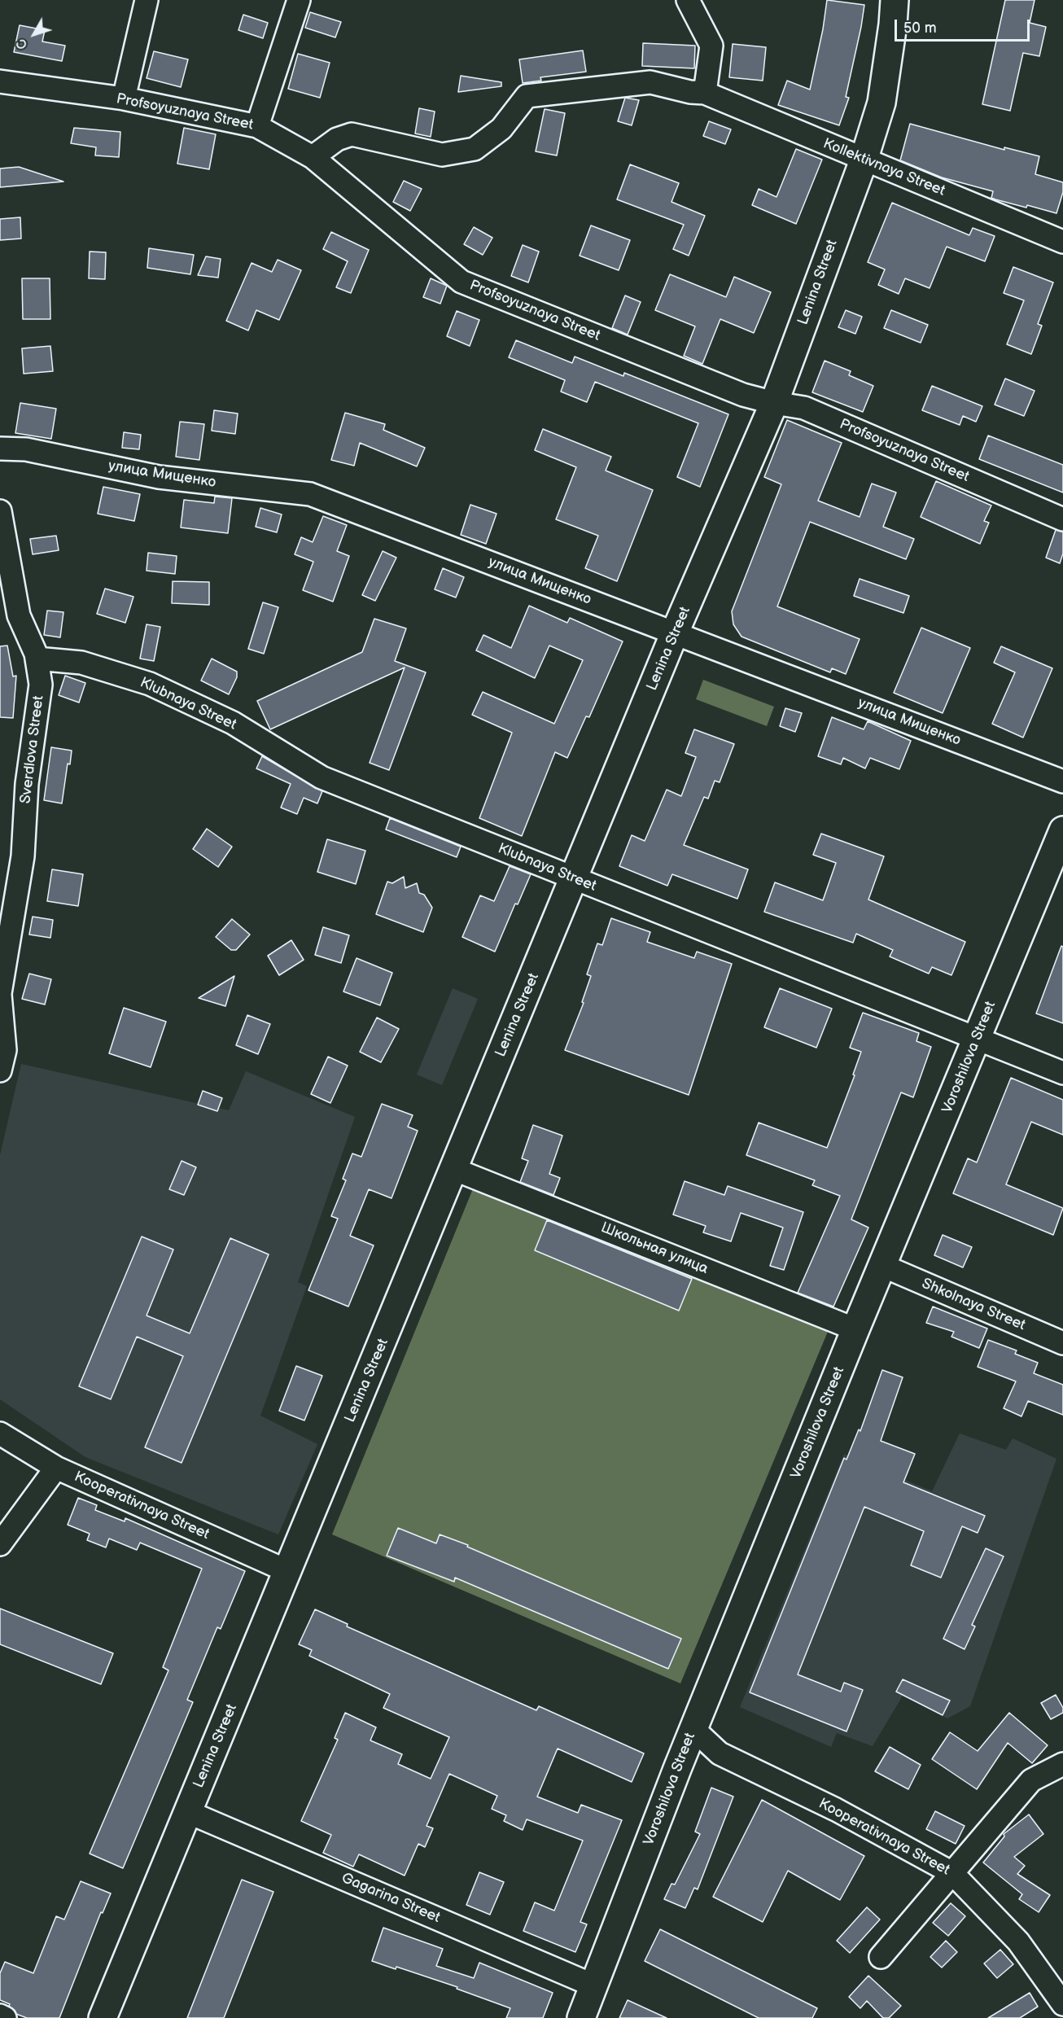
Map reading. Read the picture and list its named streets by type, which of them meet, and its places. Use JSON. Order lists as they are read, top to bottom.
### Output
{
  "streets": {
    "main road": ["Lenina Street", "Voroshilova Street"],
    "street": [
      "Profsoyuznaya Street",
      "Kollektivnaya Street",
      "улица Мищенко",
      "Klubnaya Street",
      "Sverdlova Street",
      "Школьная улица",
      "Shkolnaya Street",
      "Kooperativnaya Street",
      "Gagarina Street"
    ]
  },
  "crossings": [
    ["Profsoyuznaya Street", "Kollektivnaya Street"],
    ["Profsoyuznaya Street", "Lenina Street"],
    ["Kollektivnaya Street", "Lenina Street"],
    ["Lenina Street", "улица Мищенко"],
    ["Lenina Street", "Klubnaya Street"],
    ["Lenina Street", "Школьная улица"],
    ["Lenina Street", "Kooperativnaya Street"],
    ["Lenina Street", "Gagarina Street"],
    ["Klubnaya Street", "Sverdlova Street"],
    ["Klubnaya Street", "Voroshilova Street"],
    ["Voroshilova Street", "Школьная улица"],
    ["Voroshilova Street", "Shkolnaya Street"],
    ["Voroshilova Street", "Kooperativnaya Street"],
    ["Voroshilova Street", "Gagarina Street"]
  ],
  "scale_bar": "50 m",
  "north": "bottom left"
}
